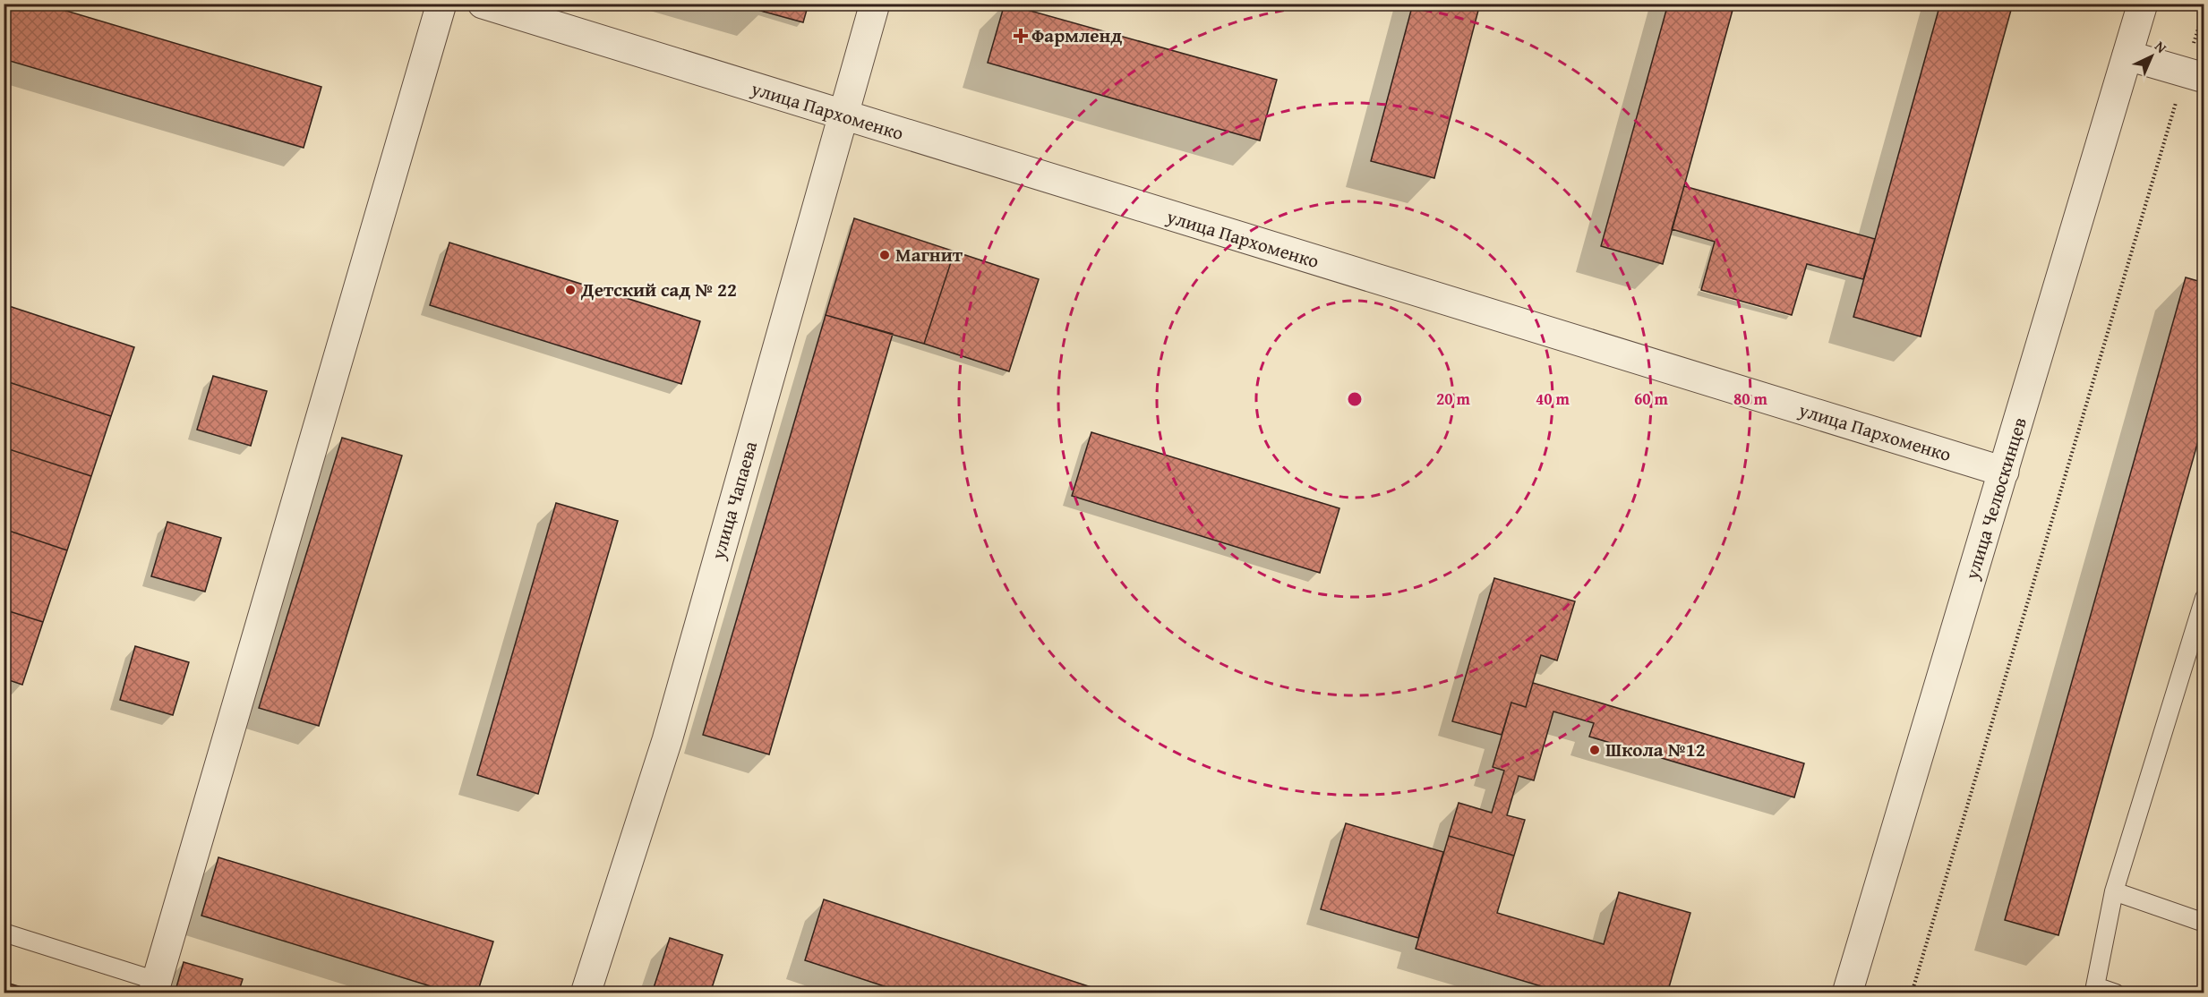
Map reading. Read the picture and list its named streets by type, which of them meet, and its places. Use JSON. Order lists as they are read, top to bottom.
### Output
{
  "streets": {
    "street": ["улица Пархоменко", "улица Челюскинцев", "улица Чапаева"]
  },
  "crossings": [
    ["улица Пархоменко", "улица Челюскинцев"],
    ["улица Пархоменко", "улица Чапаева"]
  ],
  "places": {
    "health": ["Фармленд"],
    "other": ["Магнит", "Детский сад № 22", "Школа №12"]
  },
  "north": "top right",
  "rings": [
    "20 m",
    "40 m",
    "60 m",
    "80 m"
  ]
}
